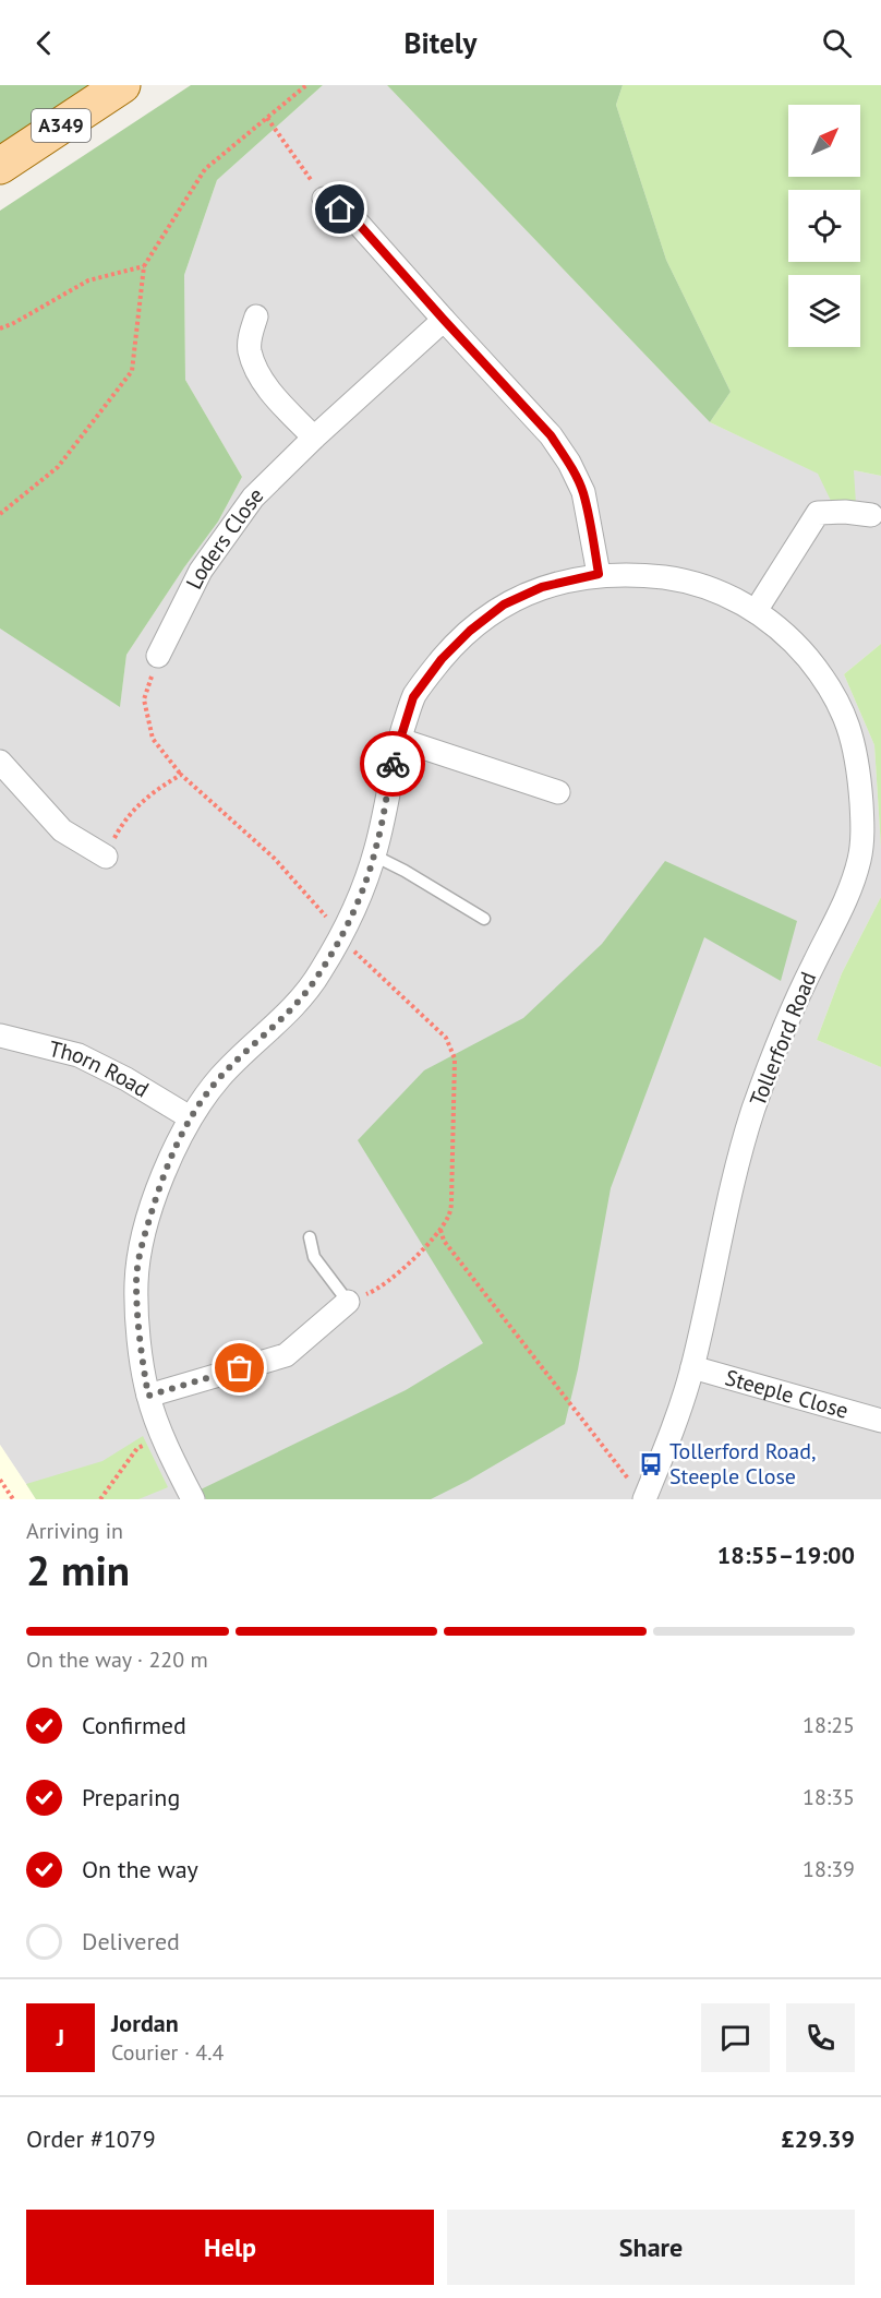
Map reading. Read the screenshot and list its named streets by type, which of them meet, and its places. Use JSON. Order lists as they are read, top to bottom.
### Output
{
  "streets": {
    "main road": ["A349"],
    "street": [
      "Loders Close",
      "Tollerford Road",
      "Thorn Road",
      "Steeple Close"
    ]
  },
  "crossings": [
    ["Tollerford Road", "Thorn Road"],
    ["Tollerford Road", "Steeple Close"]
  ],
  "places": {
    "bus stop": ["Tollerford Road, Steeple Close"]
  },
  "north": "top right",
  "page": {
    "header": "Bitely",
    "heading": ["2 min", "Arriving in", "18:55–19:00"],
    "panel": [
      "Jordan",
      "Courier · 4.4",
      "Order #1079",
      "£29.39"
    ],
    "bar": "On the way · 220 m",
    "list": [
      ["Confirmed", "18:25"],
      ["Preparing", "18:35"],
      ["On the way", "18:39"],
      "Delivered"
    ],
    "round": "J",
    "buttons": ["Help", "Share"]
  }
}
